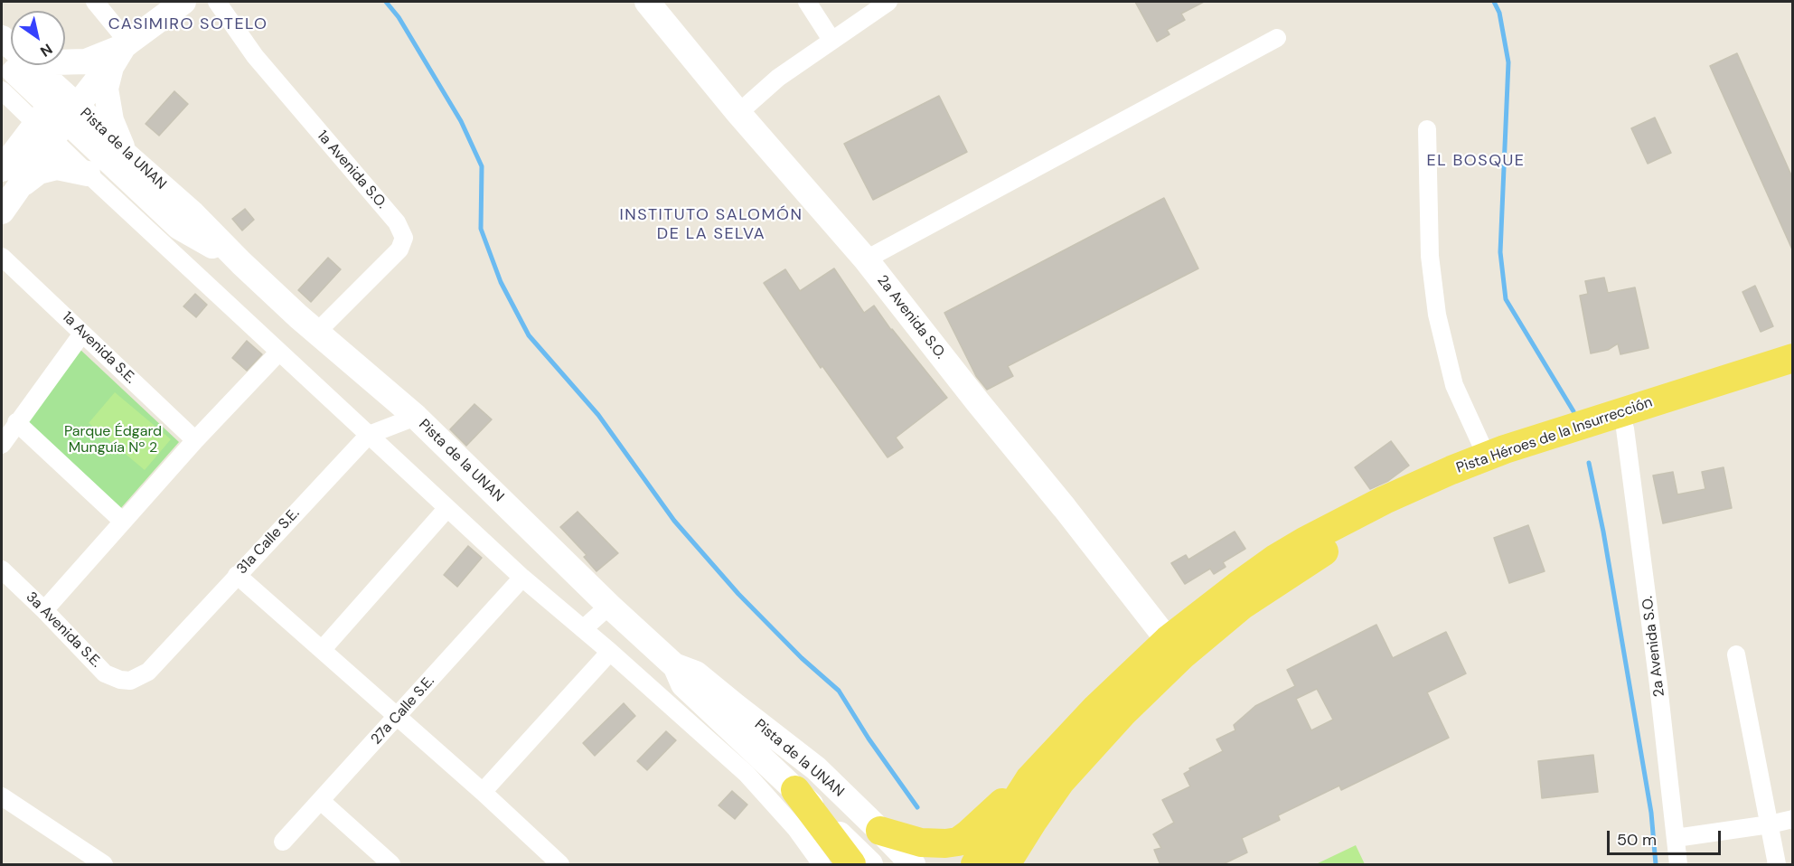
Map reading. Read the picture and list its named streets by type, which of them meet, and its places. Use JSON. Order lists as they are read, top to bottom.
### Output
{
  "streets": {
    "main road": ["Pista de la UNAN", "2a Avenida S.O.", "Pista Héroes de la Insurrección"],
    "street": [
      "1a Avenida S.O.",
      "1a Avenida S.E.",
      "31a Calle S.E.",
      "3a Avenida S.E.",
      "27a Calle S.E."
    ]
  },
  "crossings": [
    ["Pista de la UNAN", "1a Avenida S.O."],
    ["Pista de la UNAN", "31a Calle S.E."],
    ["2a Avenida S.O.", "Pista Héroes de la Insurrección"],
    ["31a Calle S.E.", "3a Avenida S.E."]
  ],
  "districts": ["CASIMIRO SOTELO", "EL BOSQUE", "INSTITUTO SALOMÓN DE LA SELVA"],
  "parks": ["Parque Édgard Munguía Nº 2"],
  "scale_bar": "50 m",
  "north": "bottom right"
}
